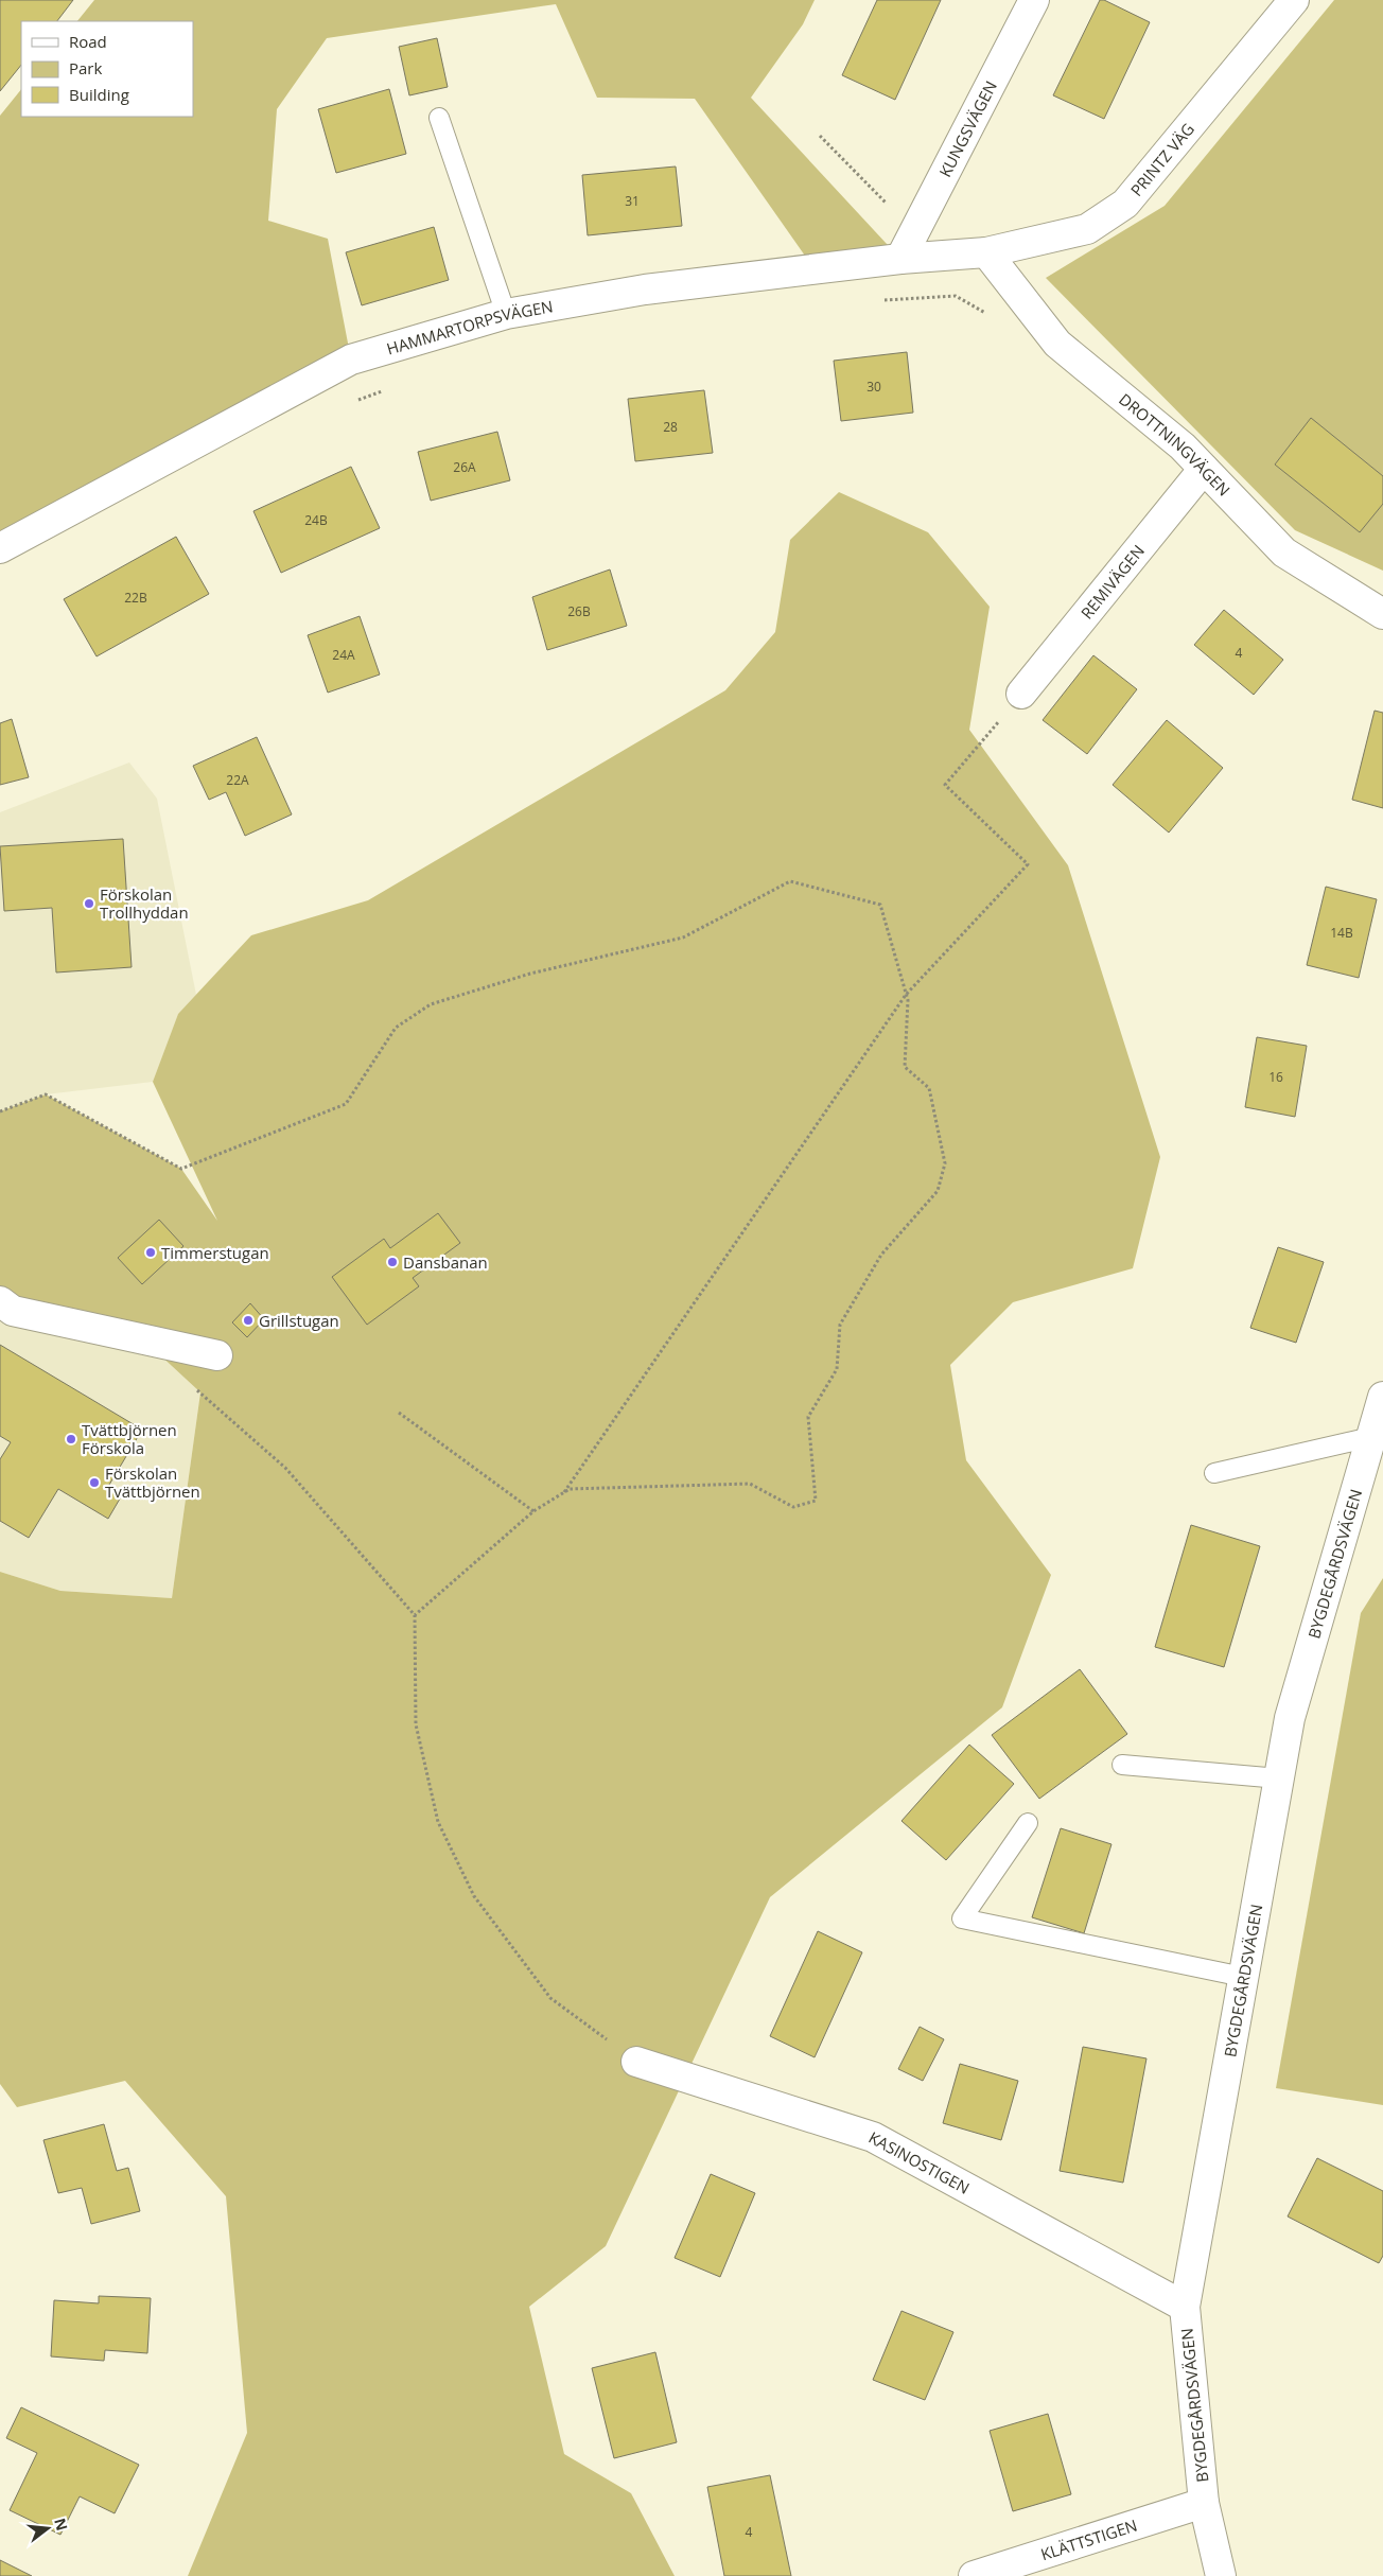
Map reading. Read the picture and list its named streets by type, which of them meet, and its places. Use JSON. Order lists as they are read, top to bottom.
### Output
{
  "streets": {
    "street": [
      "KUNGSVÄGEN",
      "PRINTZ VÄG",
      "HAMMARTORPSVÄGEN",
      "DROTTNINGVÄGEN",
      "REMIVÄGEN",
      "BYGDEGÅRDSVÄGEN",
      "KASINOSTIGEN",
      "KLÄTTSTIGEN"
    ]
  },
  "crossings": [
    ["KUNGSVÄGEN", "HAMMARTORPSVÄGEN"],
    ["PRINTZ VÄG", "HAMMARTORPSVÄGEN"],
    ["PRINTZ VÄG", "DROTTNINGVÄGEN"],
    ["HAMMARTORPSVÄGEN", "DROTTNINGVÄGEN"],
    ["DROTTNINGVÄGEN", "REMIVÄGEN"],
    ["BYGDEGÅRDSVÄGEN", "KASINOSTIGEN"],
    ["BYGDEGÅRDSVÄGEN", "KLÄTTSTIGEN"]
  ],
  "places": [
    "Förskolan Trollhyddan",
    "Timmerstugan",
    "Dansbanan",
    "Grillstugan",
    "Tvättbjörnen Förskola",
    "Förskolan Tvättbjörnen"
  ],
  "house_numbers": [
    "31",
    "30",
    "28",
    "26A",
    "24B",
    "22B",
    "26B",
    "4",
    "24A",
    "22A",
    "14B",
    "16",
    "4"
  ],
  "legend": ["Road", "Park", "Building"],
  "north": "right"
}
